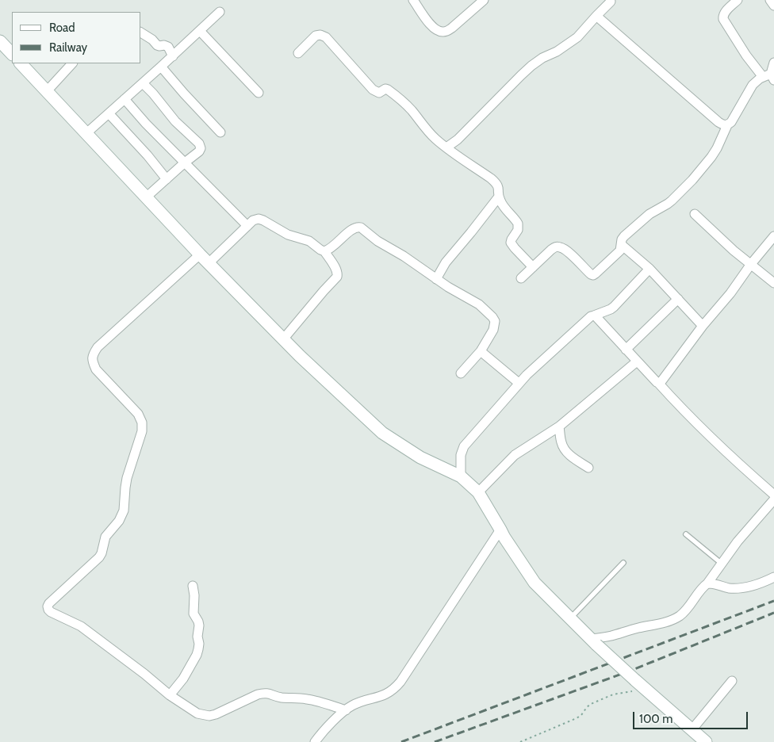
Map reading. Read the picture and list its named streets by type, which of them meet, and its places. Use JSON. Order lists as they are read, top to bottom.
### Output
{
  "legend": ["Road", "Railway"],
  "scale_bar": "100 m"
}
